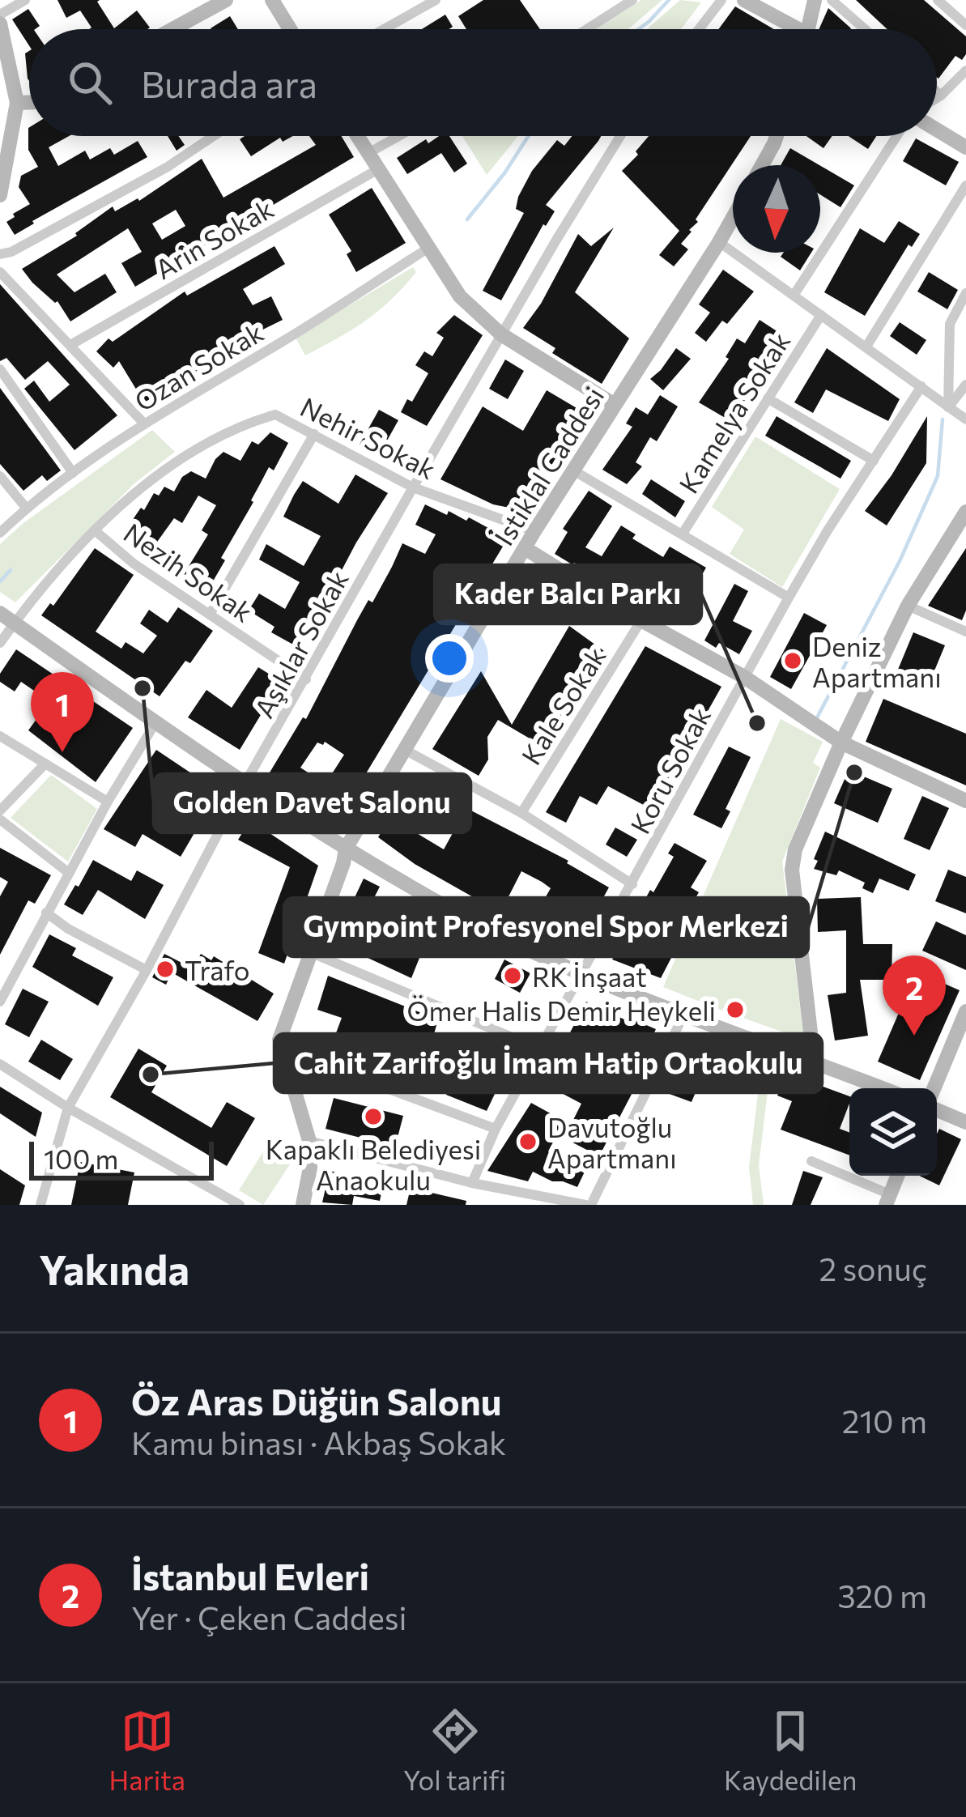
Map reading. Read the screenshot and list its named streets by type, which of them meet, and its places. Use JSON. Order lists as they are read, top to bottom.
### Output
{
  "streets": {
    "street": [
      "Arin Sokak",
      "Ozan Sokak",
      "Kamelya Sokak",
      "Nehir Sokak",
      "İstiklal Caddesi",
      "Nezih Sokak",
      "Aşıklar Sokak",
      "Kale Sokak",
      "Koru Sokak"
    ]
  },
  "crossings": [
    ["Nehir Sokak", "İstiklal Caddesi"],
    ["Nehir Sokak", "Nezih Sokak"],
    ["Nehir Sokak", "Aşıklar Sokak"],
    ["Nezih Sokak", "Aşıklar Sokak"]
  ],
  "places": [
    "Deniz Apartmanı",
    "Golden Davet Salonu",
    "Kader Balcı Parkı",
    "Gympoint Profesyonel Spor Merkezi",
    "Trafo",
    "RK İnşaat",
    "Ömer Halis Demir Heykeli",
    "Cahit Zarifoğlu İmam Hatip Ortaokulu",
    "Kapaklı Belediyesi Anaokulu",
    "Davutoğlu Apartmanı"
  ],
  "scale_bar": "100 m",
  "north": "bottom",
  "page": {
    "search": "Burada ara",
    "pins": ["1", "2"],
    "scale": "100 m",
    "heading": ["Yakında", "2 sonuç"],
    "list": [
      {
        "mark": "1",
        "name": "Öz Aras Düğün Salonu",
        "note": "Kamu binası · Akbaş Sokak",
        "value": "210 m"
      },
      {
        "mark": "2",
        "name": "İstanbul Evleri",
        "note": "Yer · Çeken Caddesi",
        "value": "320 m"
      }
    ],
    "nav": ["Harita", "Yol tarifi", "Kaydedilen"]
  }
}
